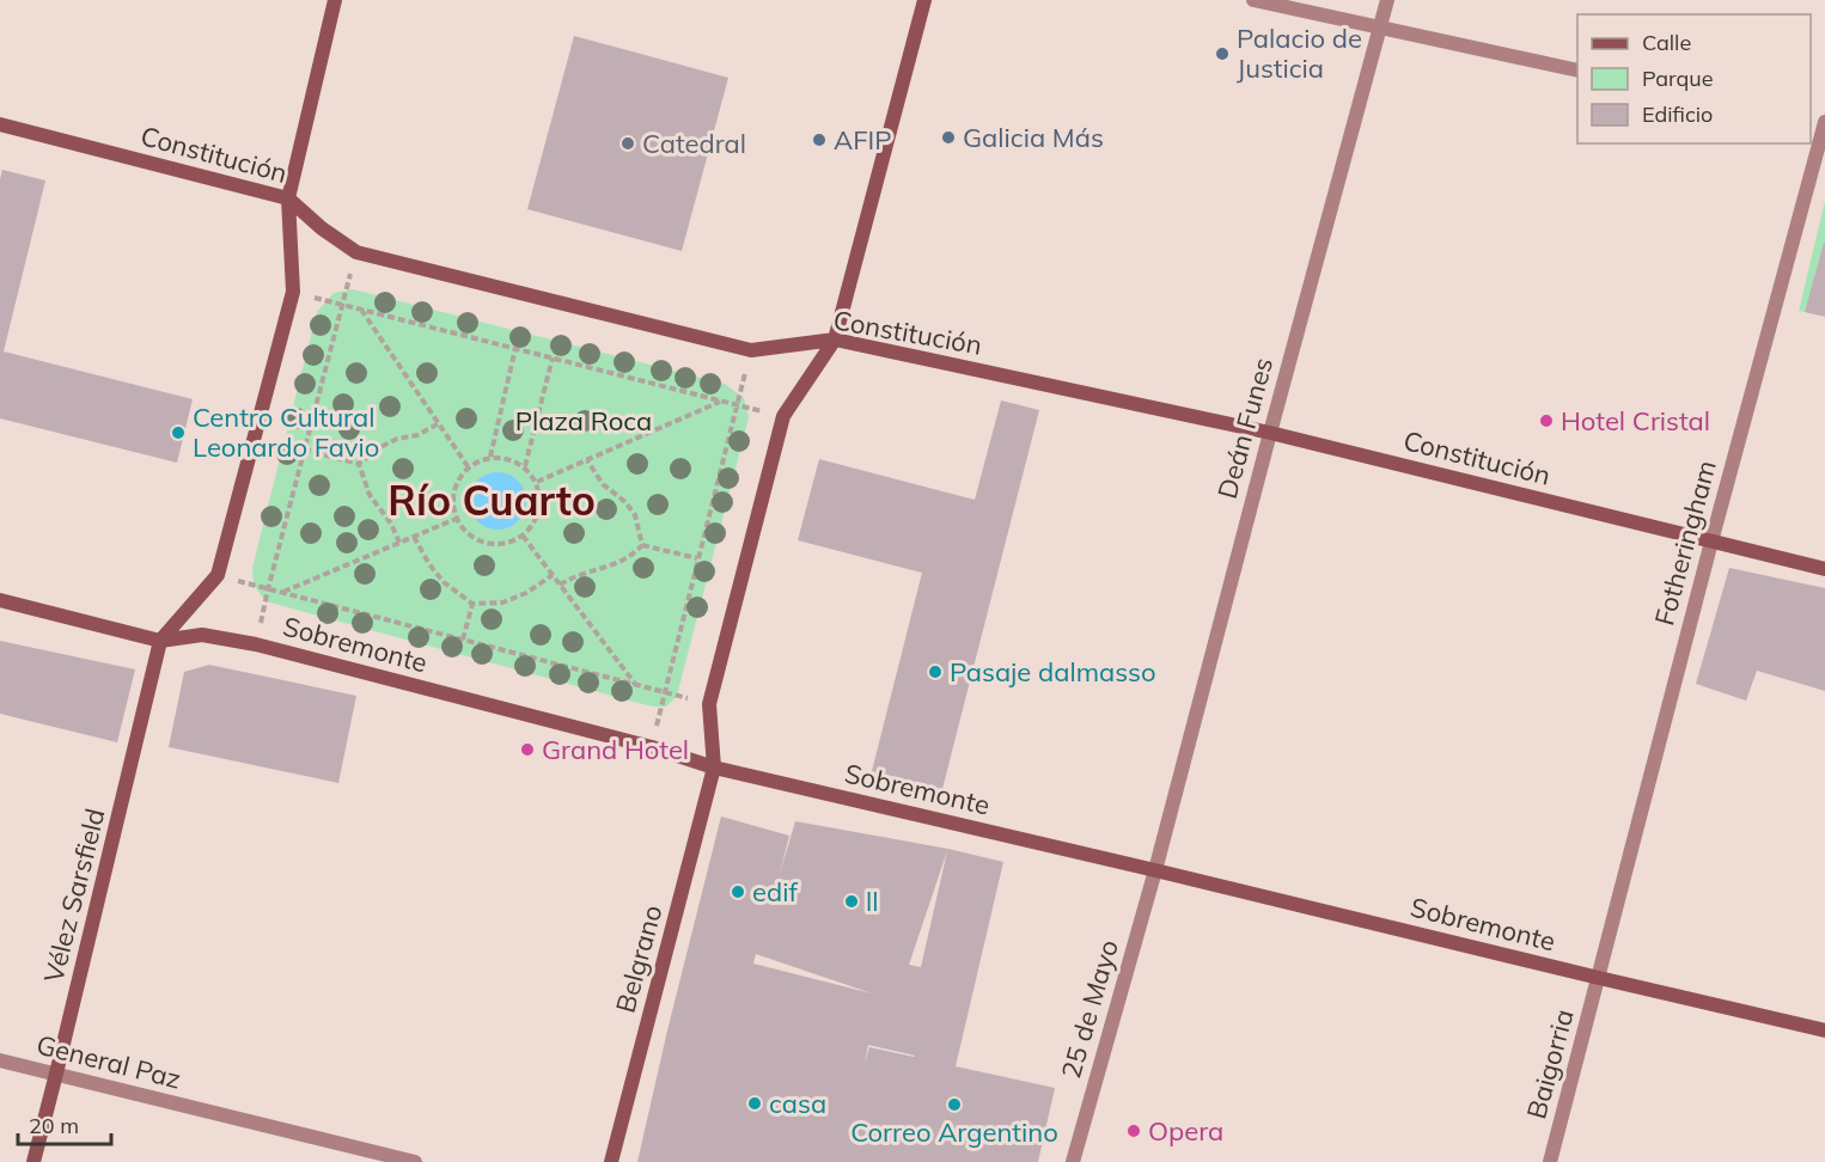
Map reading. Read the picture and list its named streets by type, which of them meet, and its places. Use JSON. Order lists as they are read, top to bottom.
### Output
{
  "streets": {
    "main road": [
      "Constitución",
      "Sobremonte",
      "Vélez Sarsfield",
      "Belgrano"
    ],
    "street": [
      "Deán Funes",
      "Fotheringham",
      "25 de Mayo",
      "General Paz",
      "Baigorria"
    ]
  },
  "crossings": [
    ["Constitución", "Deán Funes"],
    ["Constitución", "Fotheringham"],
    ["Constitución", "Belgrano"],
    ["Deán Funes", "Sobremonte"],
    ["Deán Funes", "25 de Mayo"],
    ["Fotheringham", "Sobremonte"],
    ["Fotheringham", "Baigorria"],
    ["Sobremonte", "Vélez Sarsfield"],
    ["Sobremonte", "Belgrano"],
    ["Sobremonte", "25 de Mayo"],
    ["Sobremonte", "Baigorria"],
    ["Vélez Sarsfield", "General Paz"]
  ],
  "districts": ["Río Cuarto"],
  "parks": ["Plaza Roca"],
  "places": [
    "Palacio de Justicia",
    "Galicia Más",
    "AFIP",
    "Catedral",
    "Hotel Cristal",
    "Centro Cultural Leonardo Favio",
    "Pasaje dalmasso",
    "Grand Hotel",
    "edif",
    "ll",
    "casa",
    "Correo Argentino",
    "Opera"
  ],
  "legend": ["Calle", "Parque", "Edificio"],
  "scale_bar": "20 m"
}
